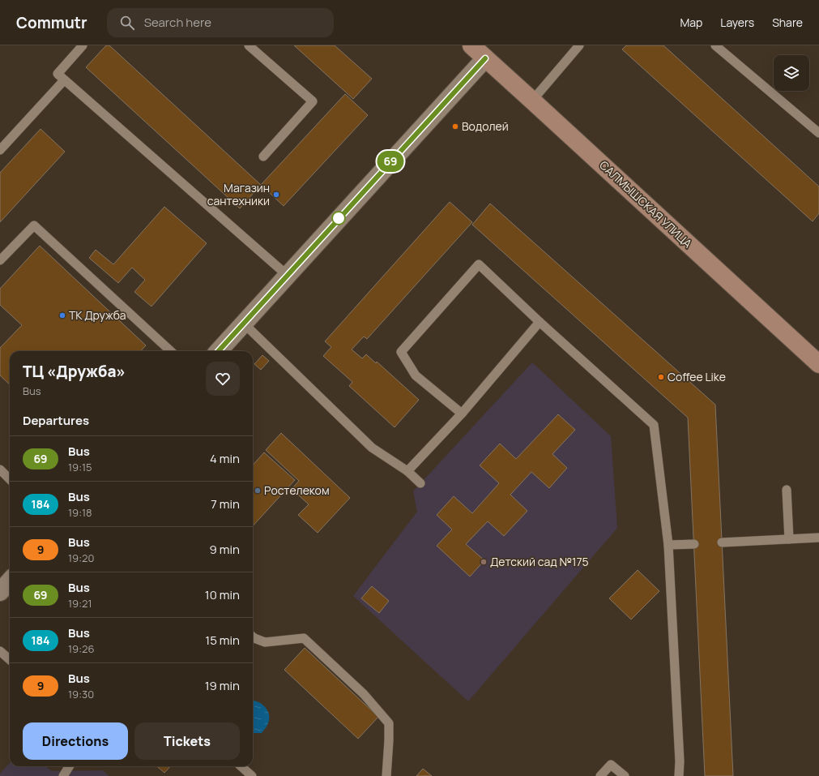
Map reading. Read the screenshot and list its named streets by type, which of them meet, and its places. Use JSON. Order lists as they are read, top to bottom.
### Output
{
  "streets": {
    "main road": ["САЛМЫШСКАЯ УЛИЦА"]
  },
  "places": [
    "Водолей",
    "Магазин сантехники",
    "ТК Дружба",
    "Coffee Like",
    "Ростелеком",
    "Детский сад №175"
  ],
  "lines": ["bus line 69"],
  "page": {
    "header": "Commutr",
    "search": "Search here",
    "nav": ["Map", "Layers", "Share"],
    "on_map": "69",
    "heading": [
      ["ТЦ «Дружба»", "Bus"],
      "Departures"
    ],
    "list": [
      {
        "mark": "69",
        "name": "Bus",
        "note": "19:15",
        "value": "4 min"
      },
      {
        "mark": "184",
        "name": "Bus",
        "note": "19:18",
        "value": "7 min"
      },
      {
        "mark": "9",
        "name": "Bus",
        "note": "19:20",
        "value": "9 min"
      },
      {
        "mark": "69",
        "name": "Bus",
        "note": "19:21",
        "value": "10 min"
      },
      {
        "mark": "184",
        "name": "Bus",
        "note": "19:26",
        "value": "15 min"
      },
      {
        "mark": "9",
        "name": "Bus",
        "note": "19:30",
        "value": "19 min"
      }
    ],
    "buttons": ["Directions", "Tickets"]
  }
}
